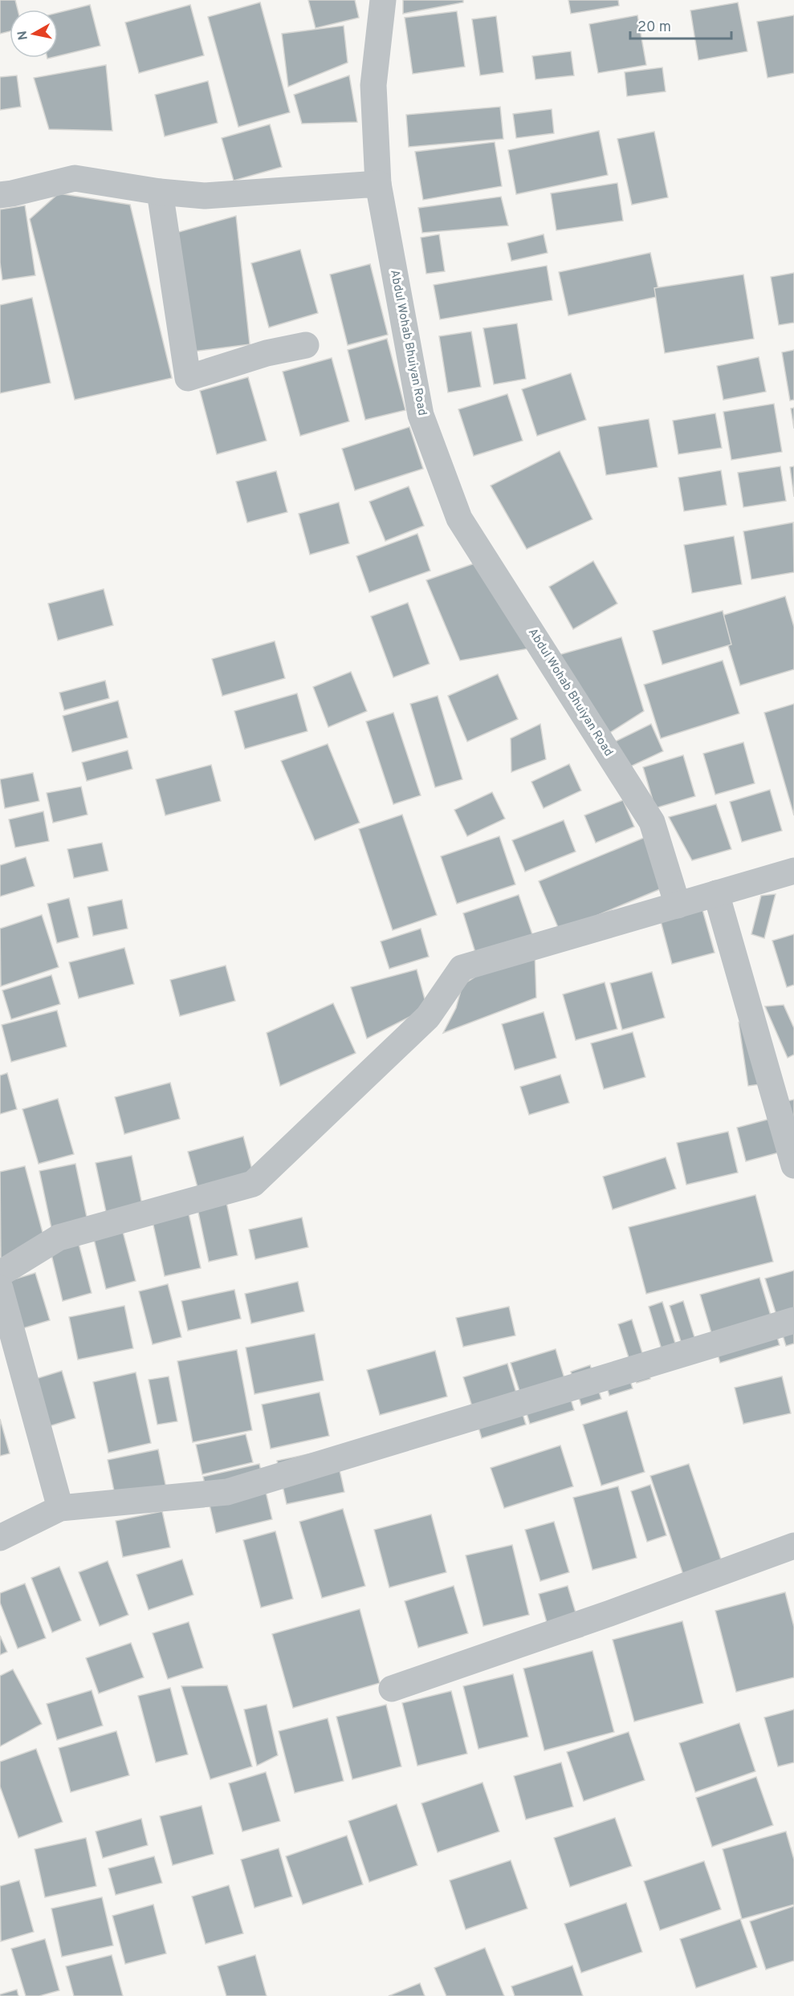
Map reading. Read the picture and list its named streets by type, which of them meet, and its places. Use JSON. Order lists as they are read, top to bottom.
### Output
{
  "streets": {
    "street": ["Abdul Wohab Bhuiyan Road"]
  },
  "scale_bar": "20 m",
  "north": "left"
}
